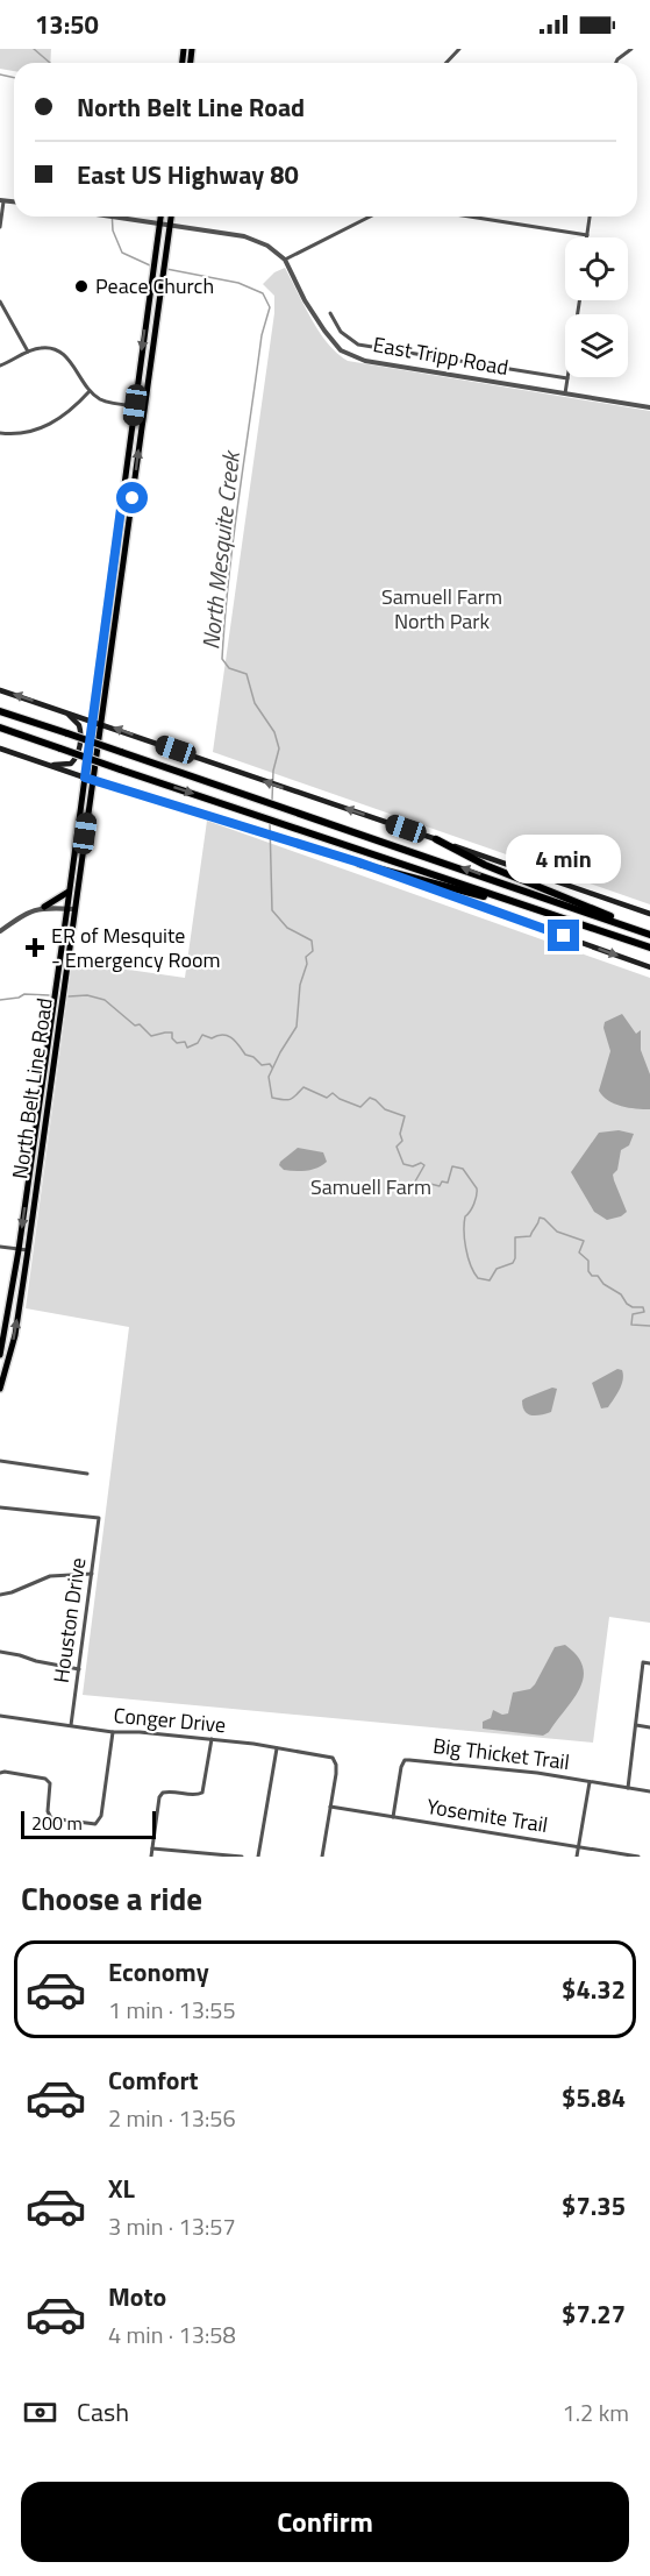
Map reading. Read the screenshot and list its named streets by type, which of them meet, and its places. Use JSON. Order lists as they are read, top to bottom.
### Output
{
  "streets": {
    "main road": ["North Belt Line Road"],
    "street": [
      "East Tripp Road",
      "Houston Drive",
      "Conger Drive",
      "Big Thicket Trail",
      "Yosemite Trail"
    ]
  },
  "crossings": [
    ["East Tripp Road", "North Belt Line Road"],
    ["Houston Drive", "Conger Drive"],
    ["Conger Drive", "Yosemite Trail"],
    ["Big Thicket Trail", "Yosemite Trail"]
  ],
  "water": ["North Mesquite Creek"],
  "parks": ["Samuell Farm North Park", "Samuell Farm"],
  "places": {
    "other": ["Peace Church"],
    "health": ["ER of Mesquite - Emergency Room"]
  },
  "scale_bar": "200 m",
  "page": {
    "status": "13:50",
    "banner": ["North Belt Line Road", "East US Highway 80"],
    "bubble": "4 min",
    "scale": "200 m",
    "heading": "Choose a ride",
    "list": [
      {
        "name": "Economy",
        "note": "1 min · 13:55",
        "value": "$4.32"
      },
      {
        "name": "Comfort",
        "note": "2 min · 13:56",
        "value": "$5.84"
      },
      {
        "name": "XL",
        "note": "3 min · 13:57",
        "value": "$7.35"
      },
      {
        "name": "Moto",
        "note": "4 min · 13:58",
        "value": "$7.27"
      }
    ],
    "pay": ["Cash", "1.2 km"],
    "buttons": "Confirm"
  }
}
